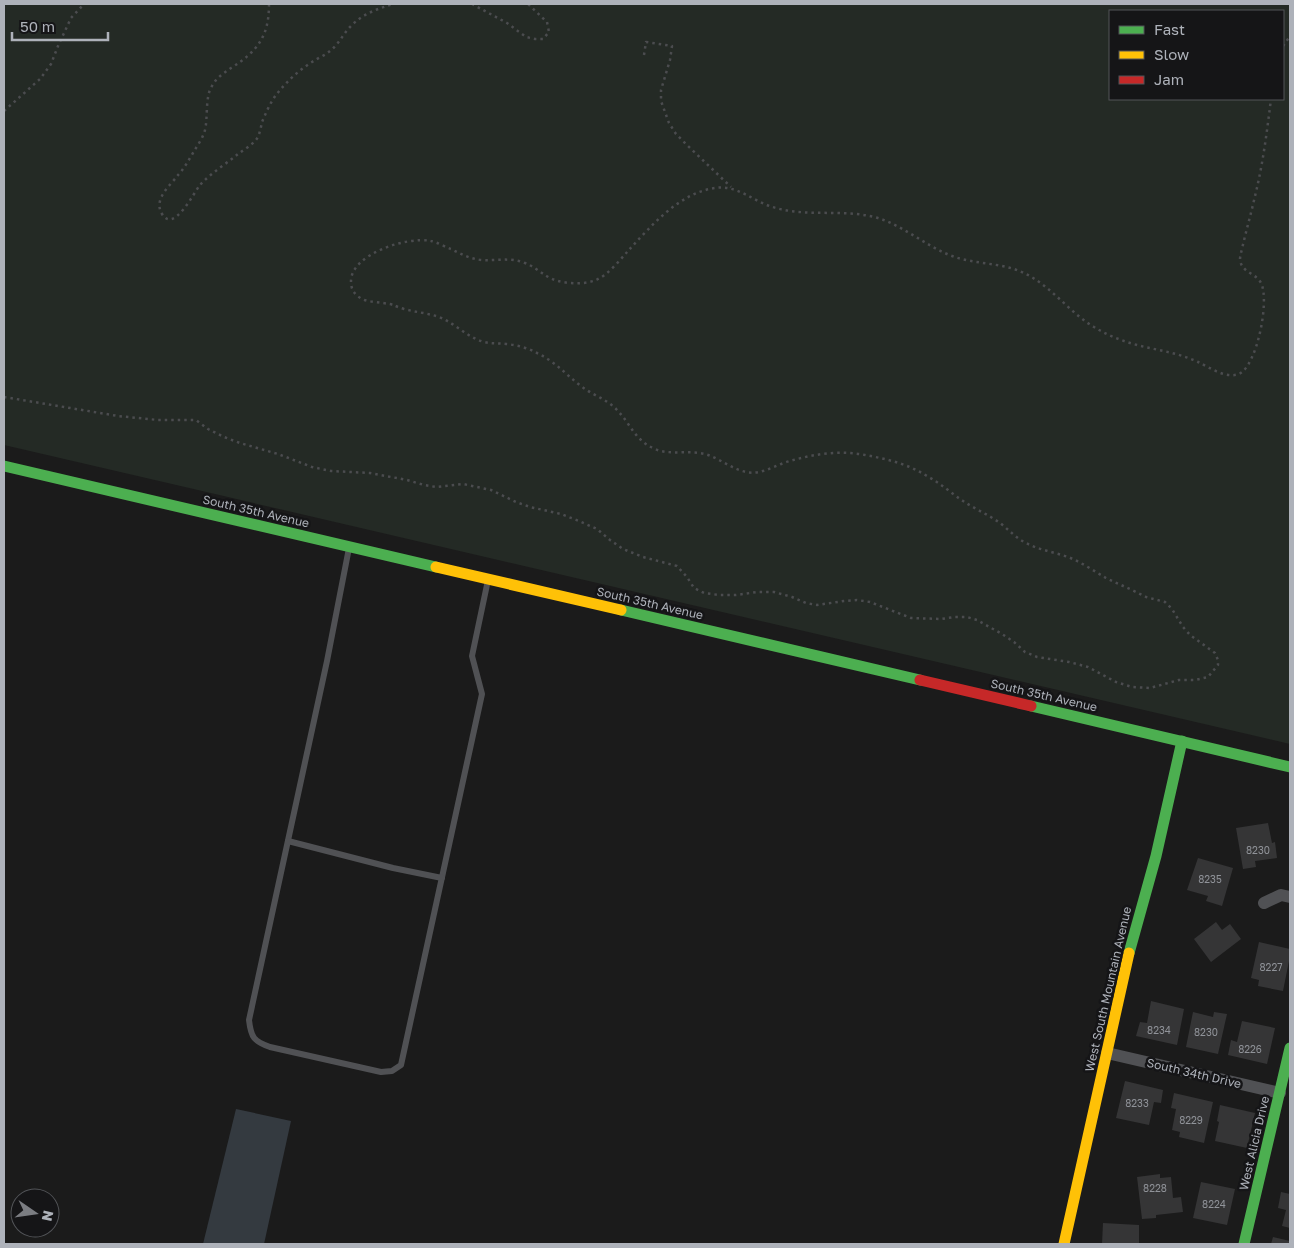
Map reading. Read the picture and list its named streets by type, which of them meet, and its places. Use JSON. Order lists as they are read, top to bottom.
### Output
{
  "streets": {
    "main road": ["South 35th Avenue", "West South Mountain Avenue", "West Alicia Drive"],
    "street": ["South 34th Drive"]
  },
  "crossings": [
    ["South 35th Avenue", "West South Mountain Avenue"],
    ["West South Mountain Avenue", "South 34th Drive"],
    ["South 34th Drive", "West Alicia Drive"]
  ],
  "house_numbers": [
    "8230",
    "8235",
    "8227",
    "8234",
    "8230",
    "8226",
    "8233",
    "8229",
    "8228",
    "8224"
  ],
  "legend": ["Fast", "Slow", "Jam"],
  "scale_bar": "50 m",
  "north": "right"
}
